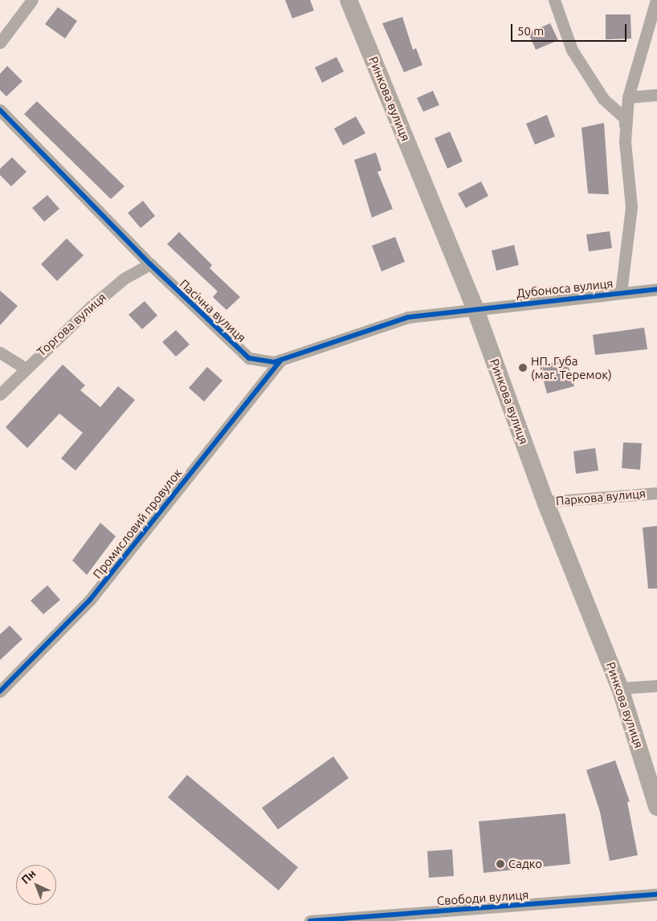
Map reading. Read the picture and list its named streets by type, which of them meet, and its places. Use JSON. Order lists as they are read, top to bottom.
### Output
{
  "streets": {
    "main road": ["Ринкова вулиця"],
    "street": [
      "Дубоноса вулиця",
      "Пасічна вулиця",
      "Торгова вулиця",
      "Паркова вулиця",
      "Промисловий провулок",
      "Свободи вулиця"
    ]
  },
  "crossings": [
    ["Ринкова вулиця", "Дубоноса вулиця"],
    ["Ринкова вулиця", "Пасічна вулиця"],
    ["Ринкова вулиця", "Паркова вулиця"],
    ["Дубоноса вулиця", "Пасічна вулиця"],
    ["Пасічна вулиця", "Торгова вулиця"],
    ["Пасічна вулиця", "Промисловий провулок"]
  ],
  "places": ["НП. Губа (маг. Теремок)", "Садко"],
  "scale_bar": "50 m",
  "north": "top left"
}
